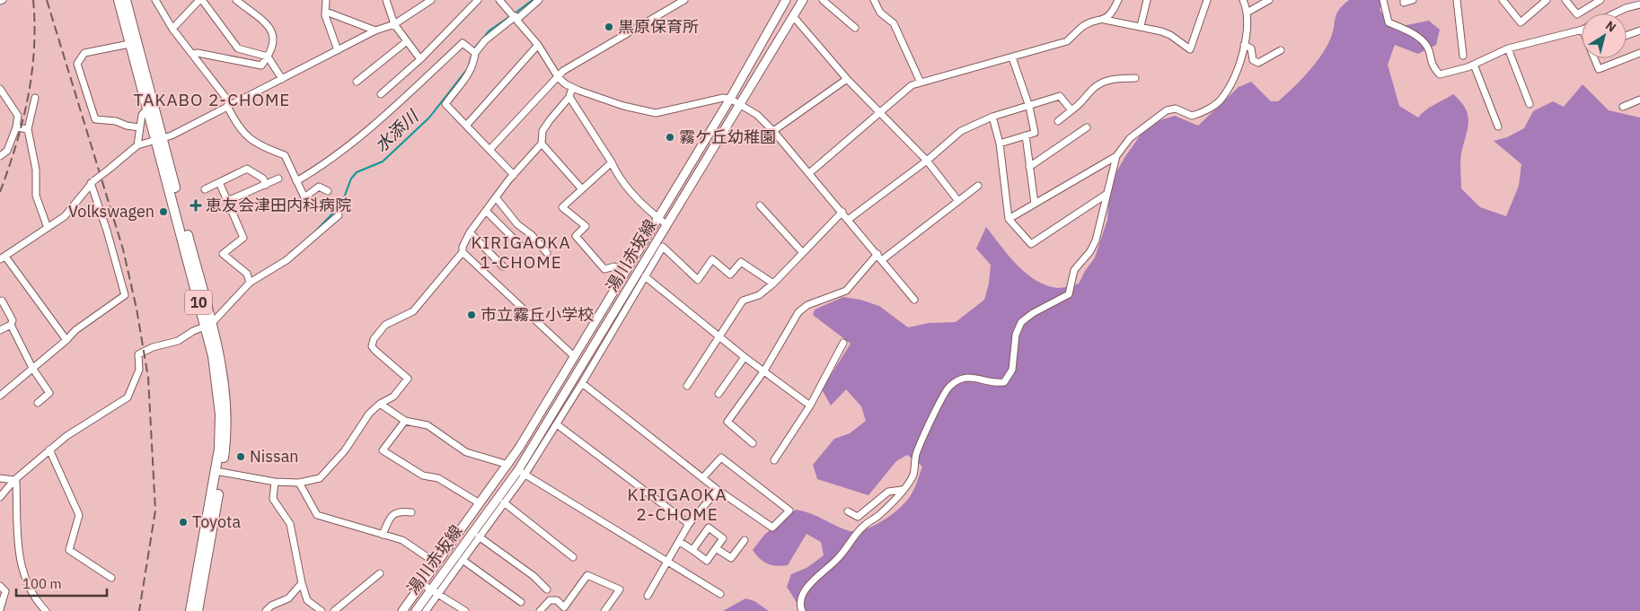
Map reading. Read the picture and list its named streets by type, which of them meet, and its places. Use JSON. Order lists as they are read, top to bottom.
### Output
{
  "streets": {
    "highway": ["10"],
    "main road": ["湯川赤坂線"]
  },
  "districts": ["TAKABO 2-CHOME", "KIRIGAOKA 1-CHOME", "KIRIGAOKA 2-CHOME"],
  "water": ["水添川"],
  "places": {
    "other": [
      "黒原保育所",
      "霧ケ丘幼稚園",
      "Volkswagen",
      "市立霧丘小学校",
      "Nissan",
      "Toyota"
    ],
    "health": ["恵友会津田内科病院"]
  },
  "scale_bar": "100 m",
  "north": "top right"
}
